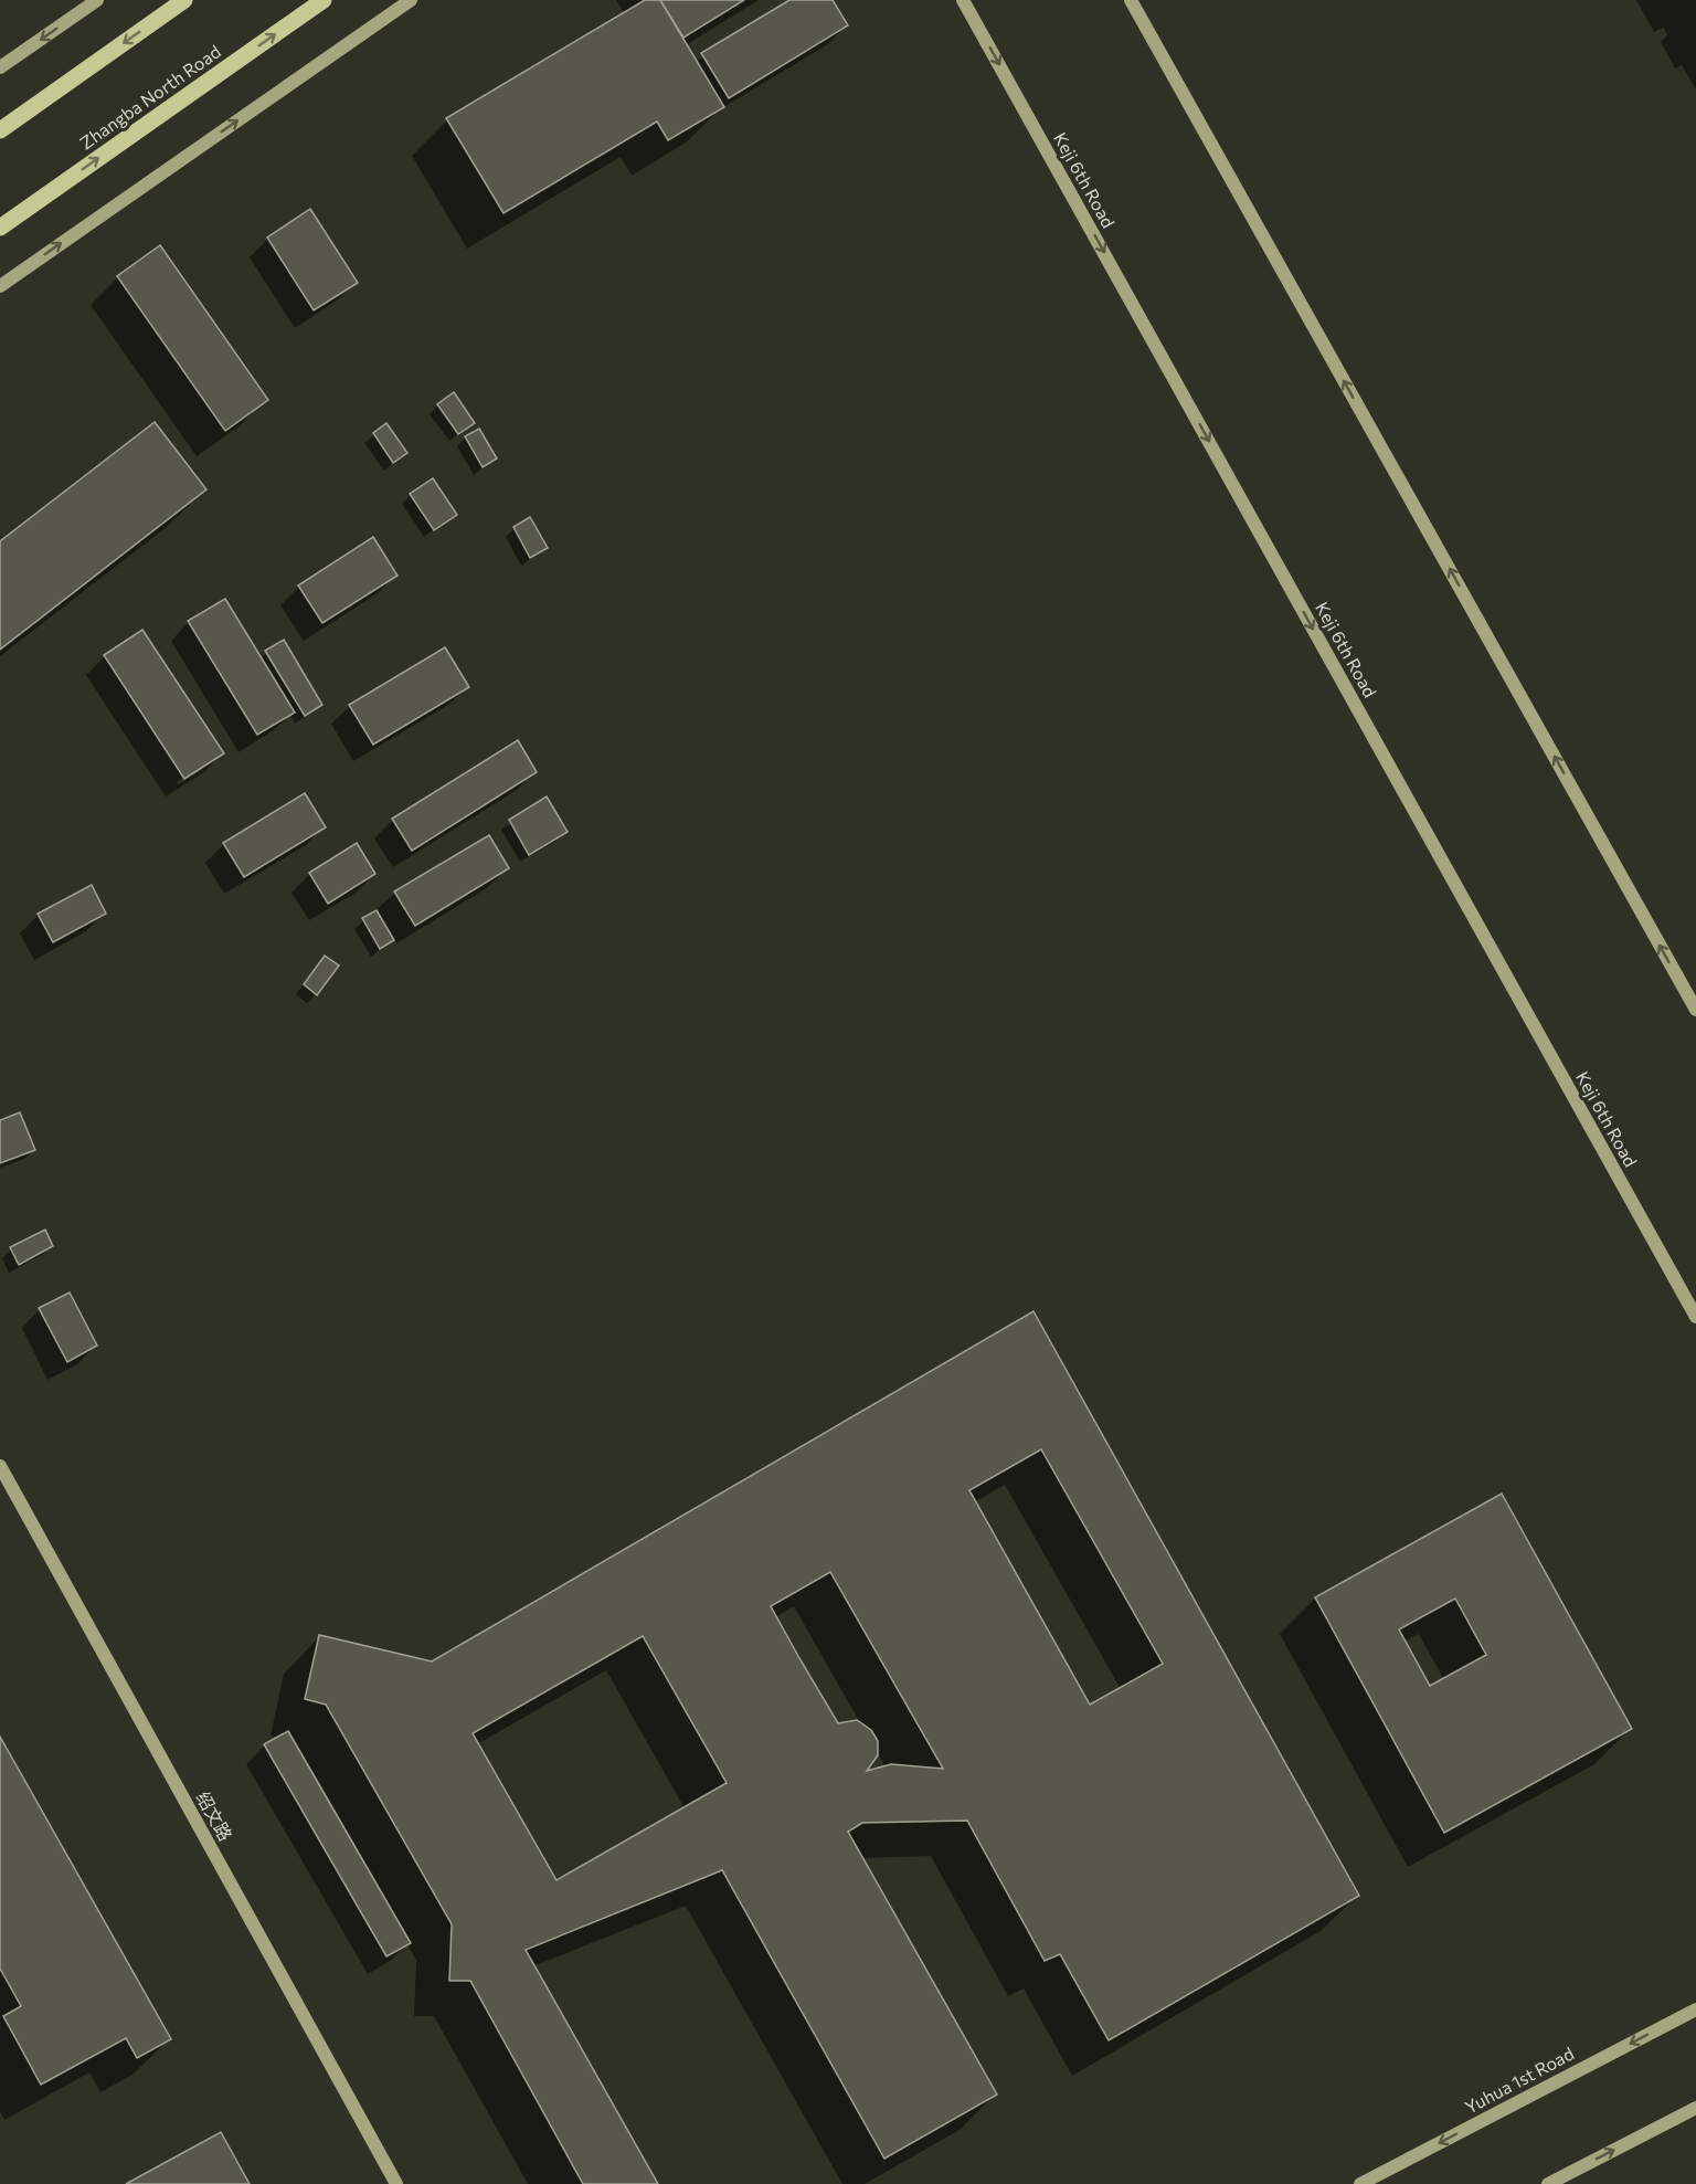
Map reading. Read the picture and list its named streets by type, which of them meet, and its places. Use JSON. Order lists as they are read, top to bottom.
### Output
{
  "streets": {
    "main road": [
      "Zhangba North Road",
      "Keji 6th Road",
      "绍文路",
      "Yuhua 1st Road"
    ]
  },
  "one_way": ["Keji 6th Road"]
}
